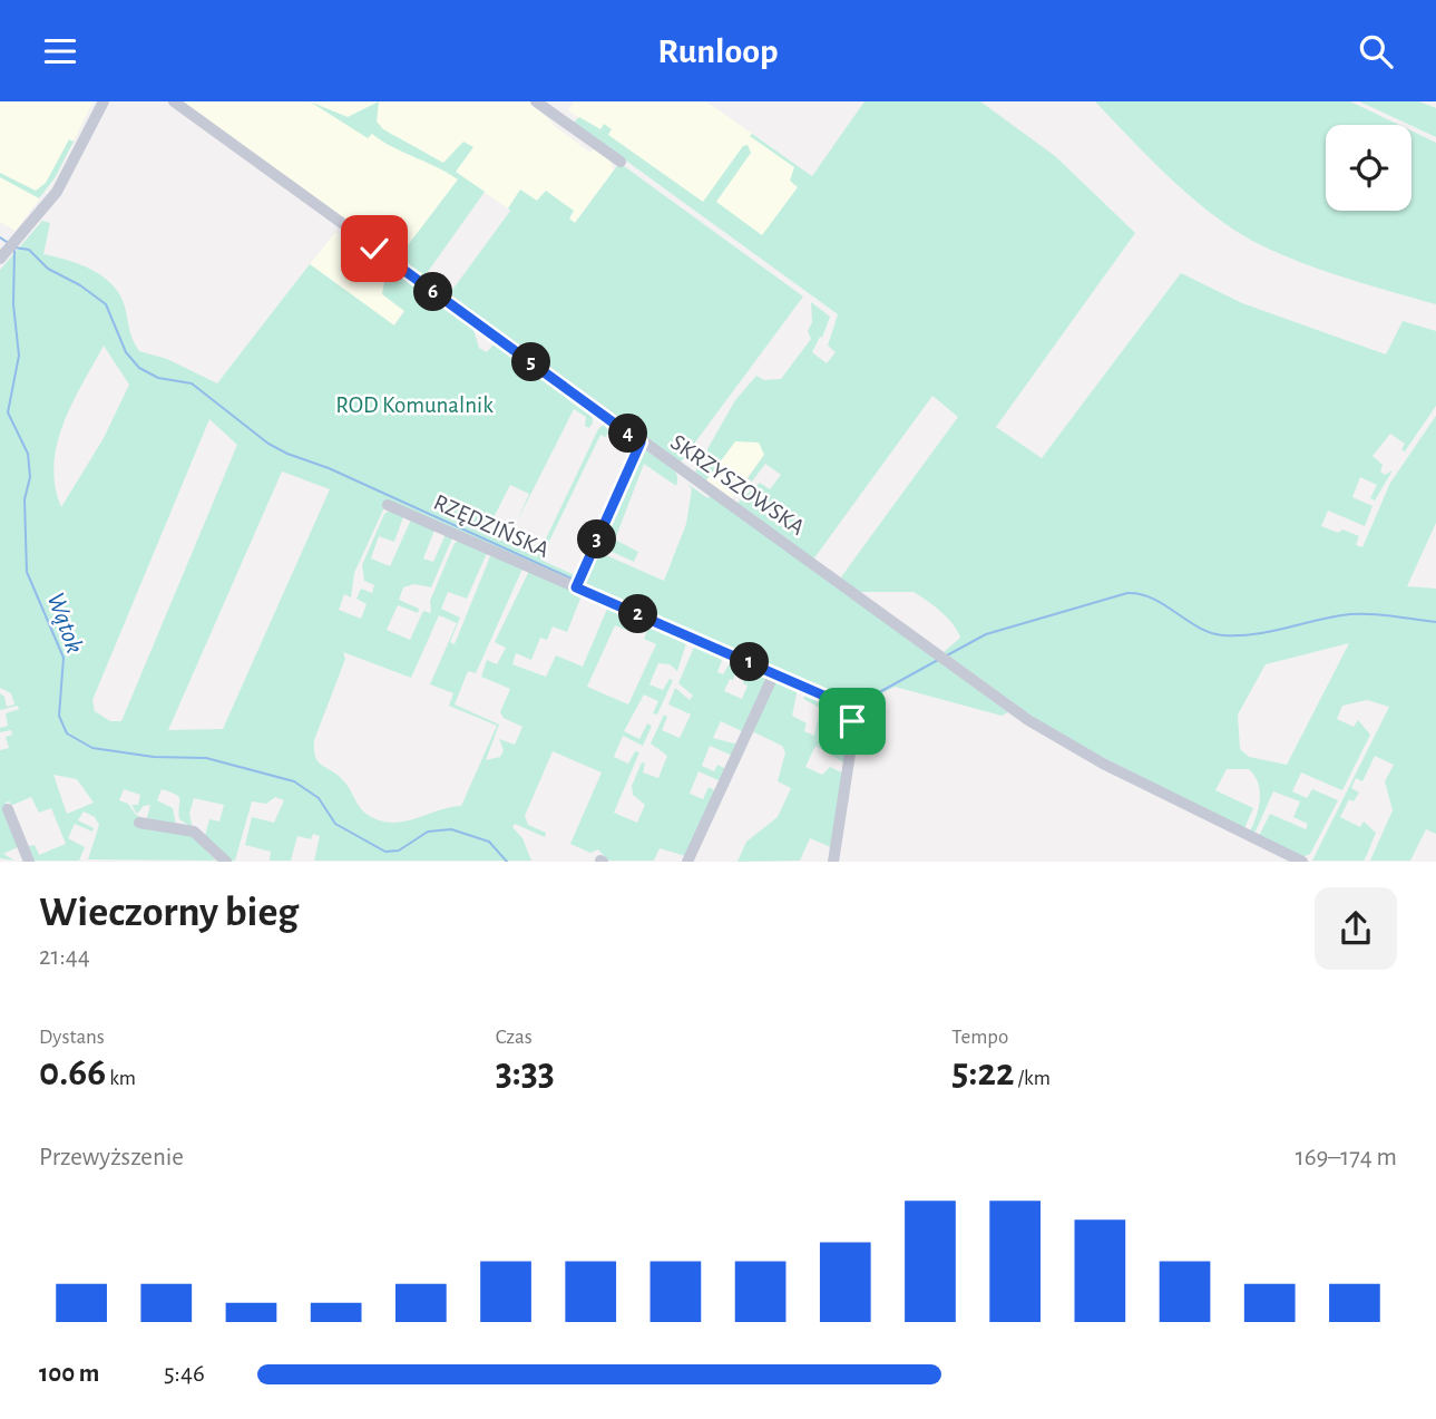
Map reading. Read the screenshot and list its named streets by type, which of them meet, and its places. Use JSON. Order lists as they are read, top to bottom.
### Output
{
  "streets": {
    "street": ["SKRZYSZOWSKA", "RZĘDZIŃSKA"]
  },
  "water": ["Wątok"],
  "parks": ["ROD Komunalnik"],
  "page": {
    "header": "Runloop",
    "pins": [
      "6",
      "5",
      "4",
      "3",
      "2",
      "1"
    ],
    "heading": ["Wieczorny bieg", "21:44"],
    "stats": [
      ["Dystans", "0.66 km"],
      ["Czas", "3:33"],
      ["Tempo", "5:22 /km"]
    ],
    "chart": ["Przewyższenie", "169–174 m"],
    "list": [
      {
        "name": "100 m",
        "note": "5:46"
      }
    ]
  }
}
